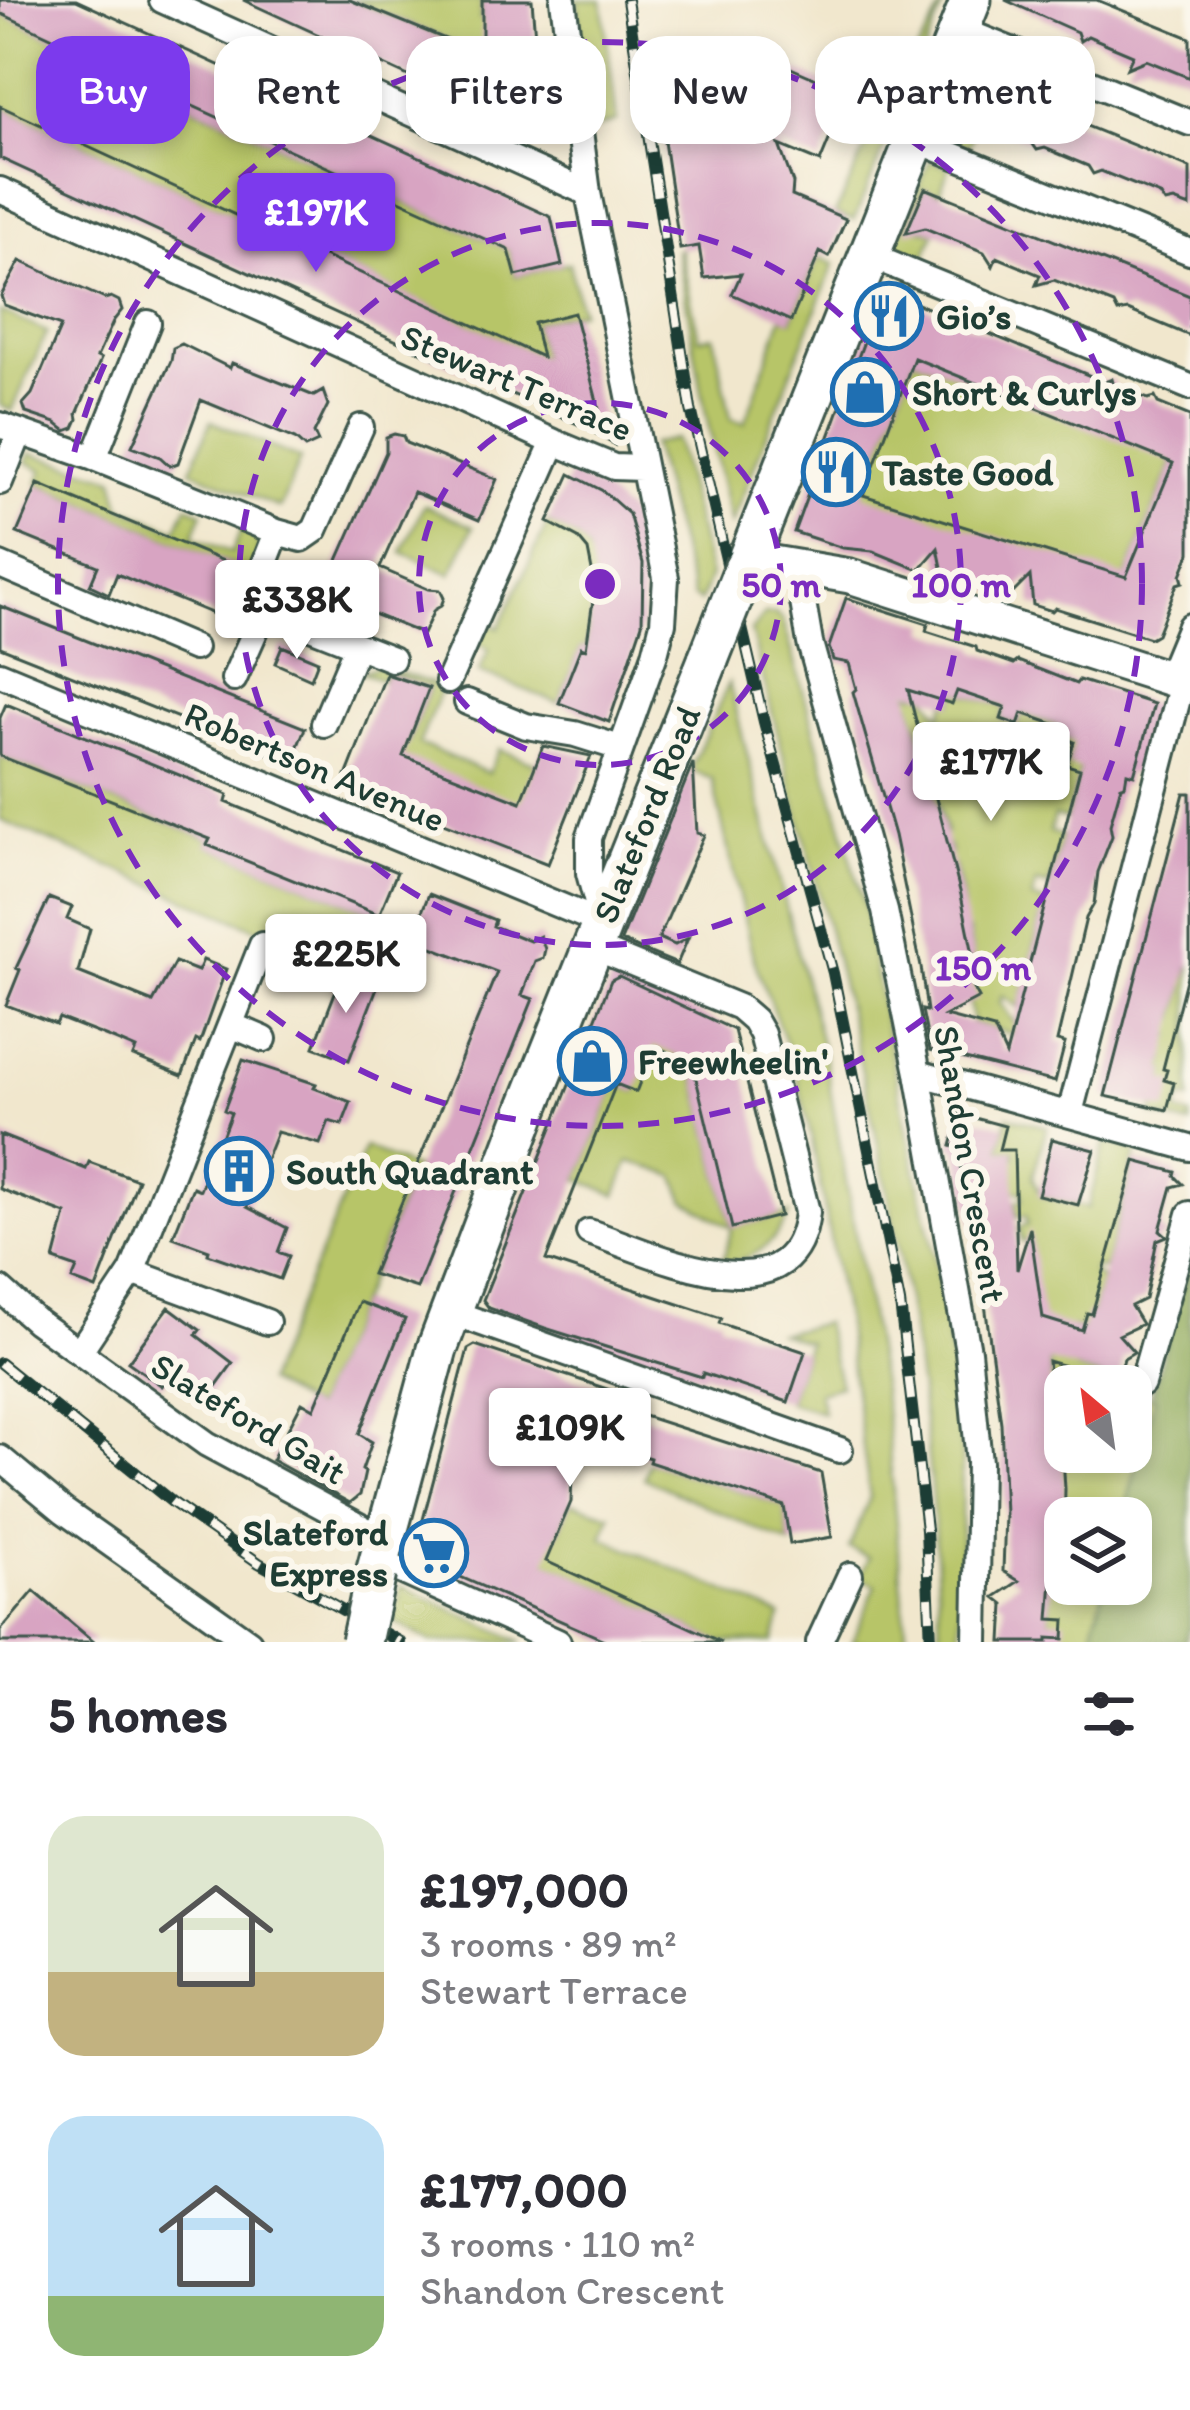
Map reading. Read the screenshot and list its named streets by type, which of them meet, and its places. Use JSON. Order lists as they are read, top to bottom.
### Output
{
  "streets": {
    "main road": ["Slateford Road"],
    "street": [
      "Stewart Terrace",
      "Robertson Avenue",
      "Shandon Crescent",
      "Slateford Gait"
    ]
  },
  "crossings": [
    ["Stewart Terrace", "Robertson Avenue"],
    ["Stewart Terrace", "Slateford Road"],
    ["Robertson Avenue", "Slateford Road"],
    ["Slateford Road", "Slateford Gait"]
  ],
  "places": {
    "restaurant": ["Gio’s", "Taste Good"],
    "shop": ["Short & Curlys", "Freewheelin'"],
    "building": ["South Quadrant"],
    "supermarket": ["Slateford Express"]
  },
  "north": "top left",
  "page": {
    "chip": [
      "Buy",
      "Rent",
      "Filters",
      "New",
      "Apartment"
    ],
    "price": [
      "£197K",
      "£338K",
      "£177K",
      "£225K",
      "£109K"
    ],
    "heading": "5 homes",
    "list": [
      {
        "name": "£197,000",
        "note": "3 rooms · 89 m² · Stewart Terrace"
      },
      {
        "name": "£177,000",
        "note": "3 rooms · 110 m² · Shandon Crescent"
      }
    ]
  },
  "rings": ["50 m", "100 m", "150 m"]
}
